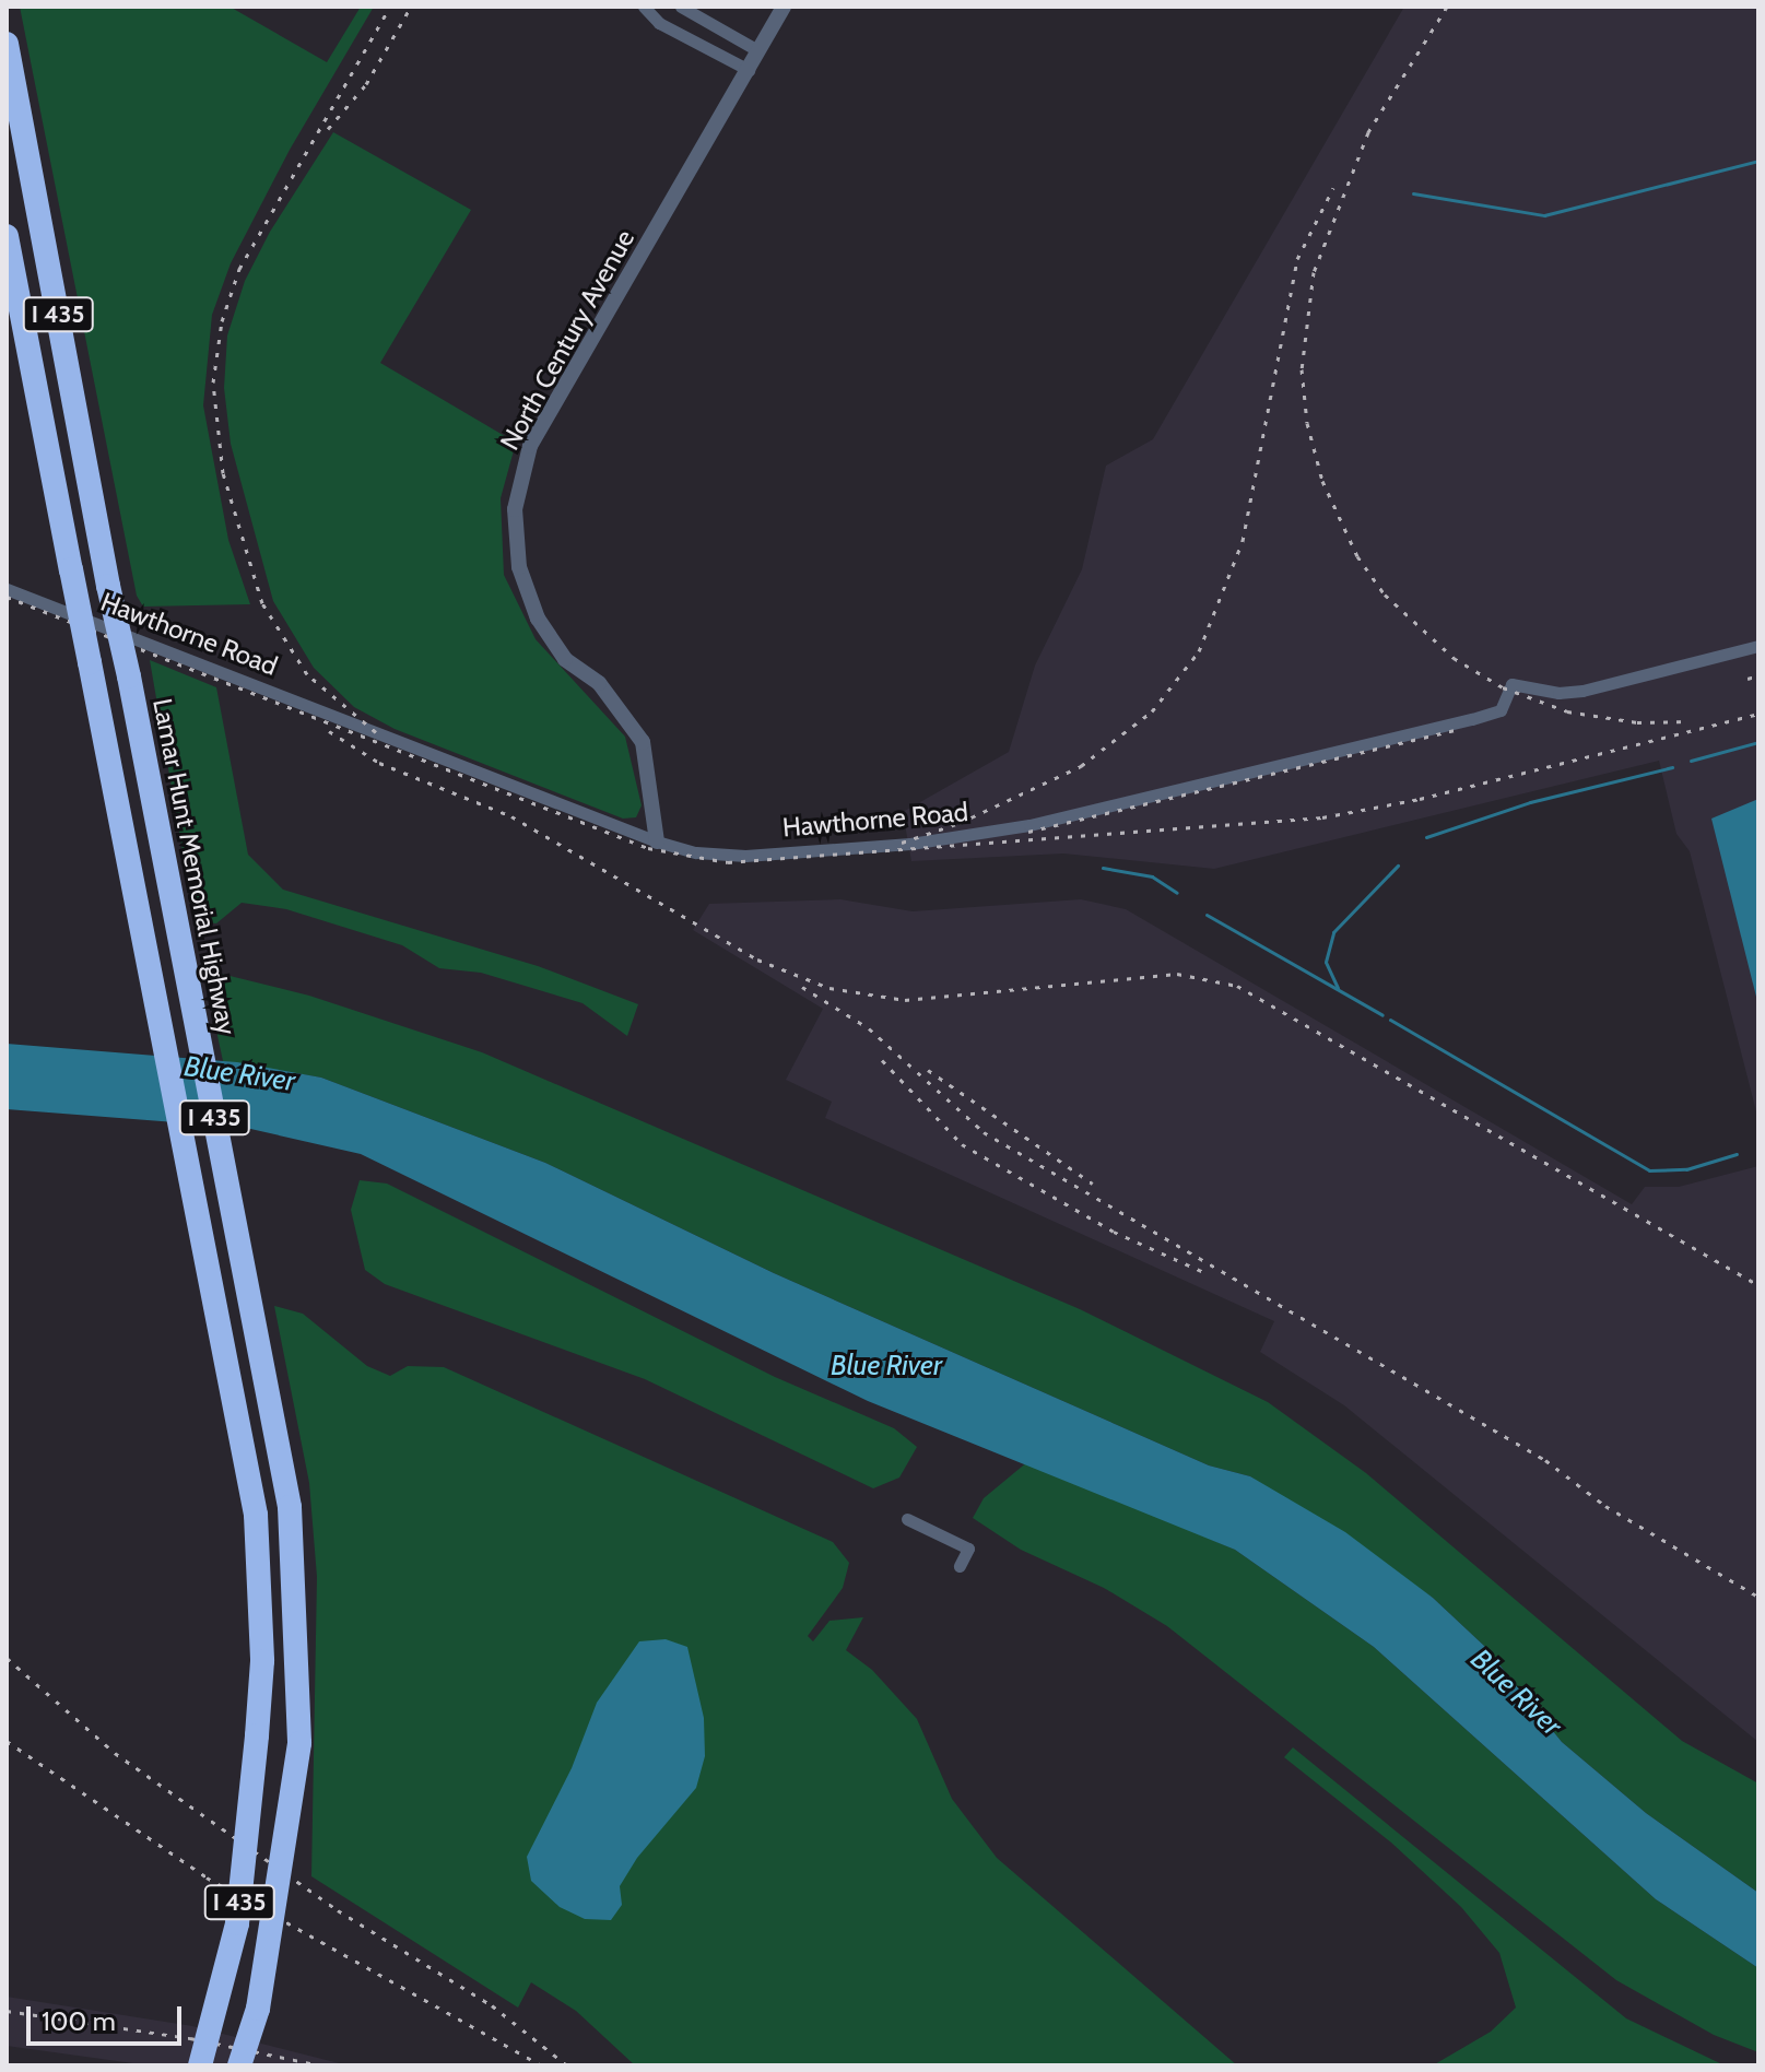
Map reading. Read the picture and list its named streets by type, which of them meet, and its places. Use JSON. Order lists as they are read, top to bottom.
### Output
{
  "streets": {
    "highway": ["I 435", "Lamar Hunt Memorial Highway"],
    "street": ["North Century Avenue", "Hawthorne Road"]
  },
  "crossings": [
    ["North Century Avenue", "Hawthorne Road"]
  ],
  "water": ["Blue River"],
  "scale_bar": "100 m"
}
